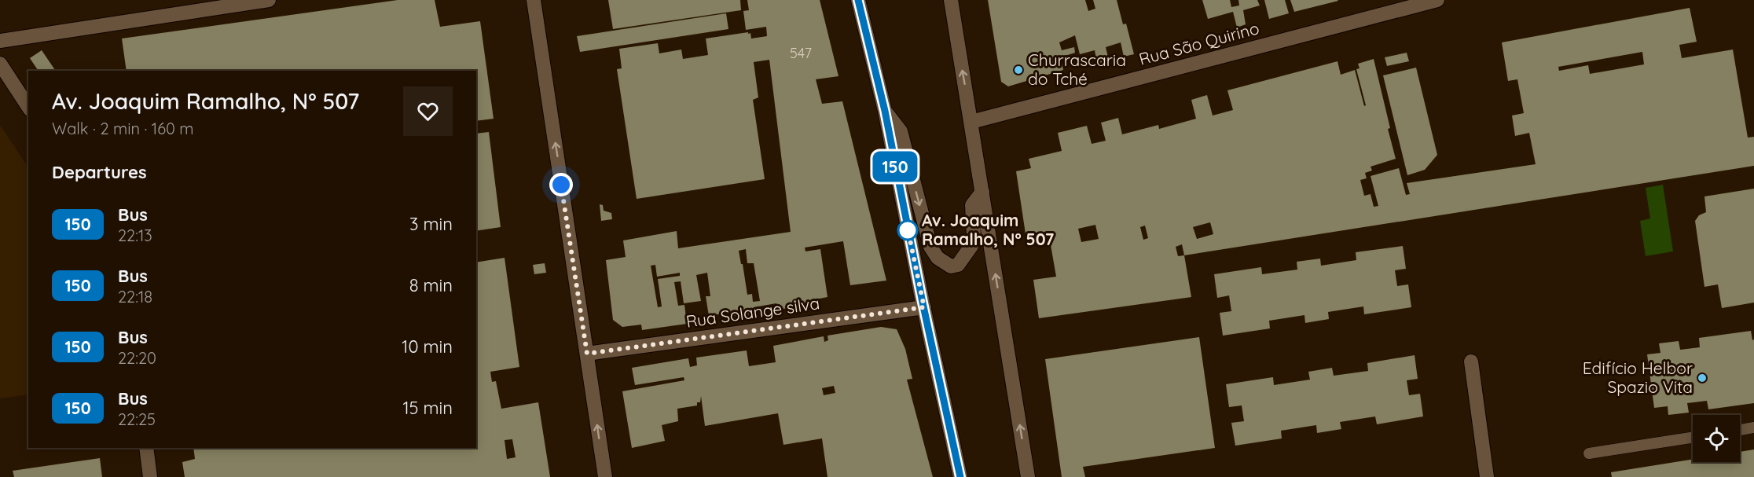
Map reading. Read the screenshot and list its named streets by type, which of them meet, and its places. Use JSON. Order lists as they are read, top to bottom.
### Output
{
  "streets": {
    "street": ["Rua São Quirino", "Rua Solange silva"]
  },
  "places": ["Churrascaria do Tché", "Av. Joaquim Ramalho, N° 507", "Edifício Helbor Spazio Vita"],
  "lines": ["bus line 150"],
  "house_numbers": ["547"],
  "page": {
    "on_map": "150",
    "heading": [
      ["Av. Joaquim Ramalho, N° 507", "Walk · 2 min · 160 m"],
      "Departures"
    ],
    "list": [
      {
        "mark": "150",
        "name": "Bus",
        "note": "22:13",
        "value": "3 min"
      },
      {
        "mark": "150",
        "name": "Bus",
        "note": "22:18",
        "value": "8 min"
      },
      {
        "mark": "150",
        "name": "Bus",
        "note": "22:20",
        "value": "10 min"
      },
      {
        "mark": "150",
        "name": "Bus",
        "note": "22:25",
        "value": "15 min"
      }
    ]
  }
}
